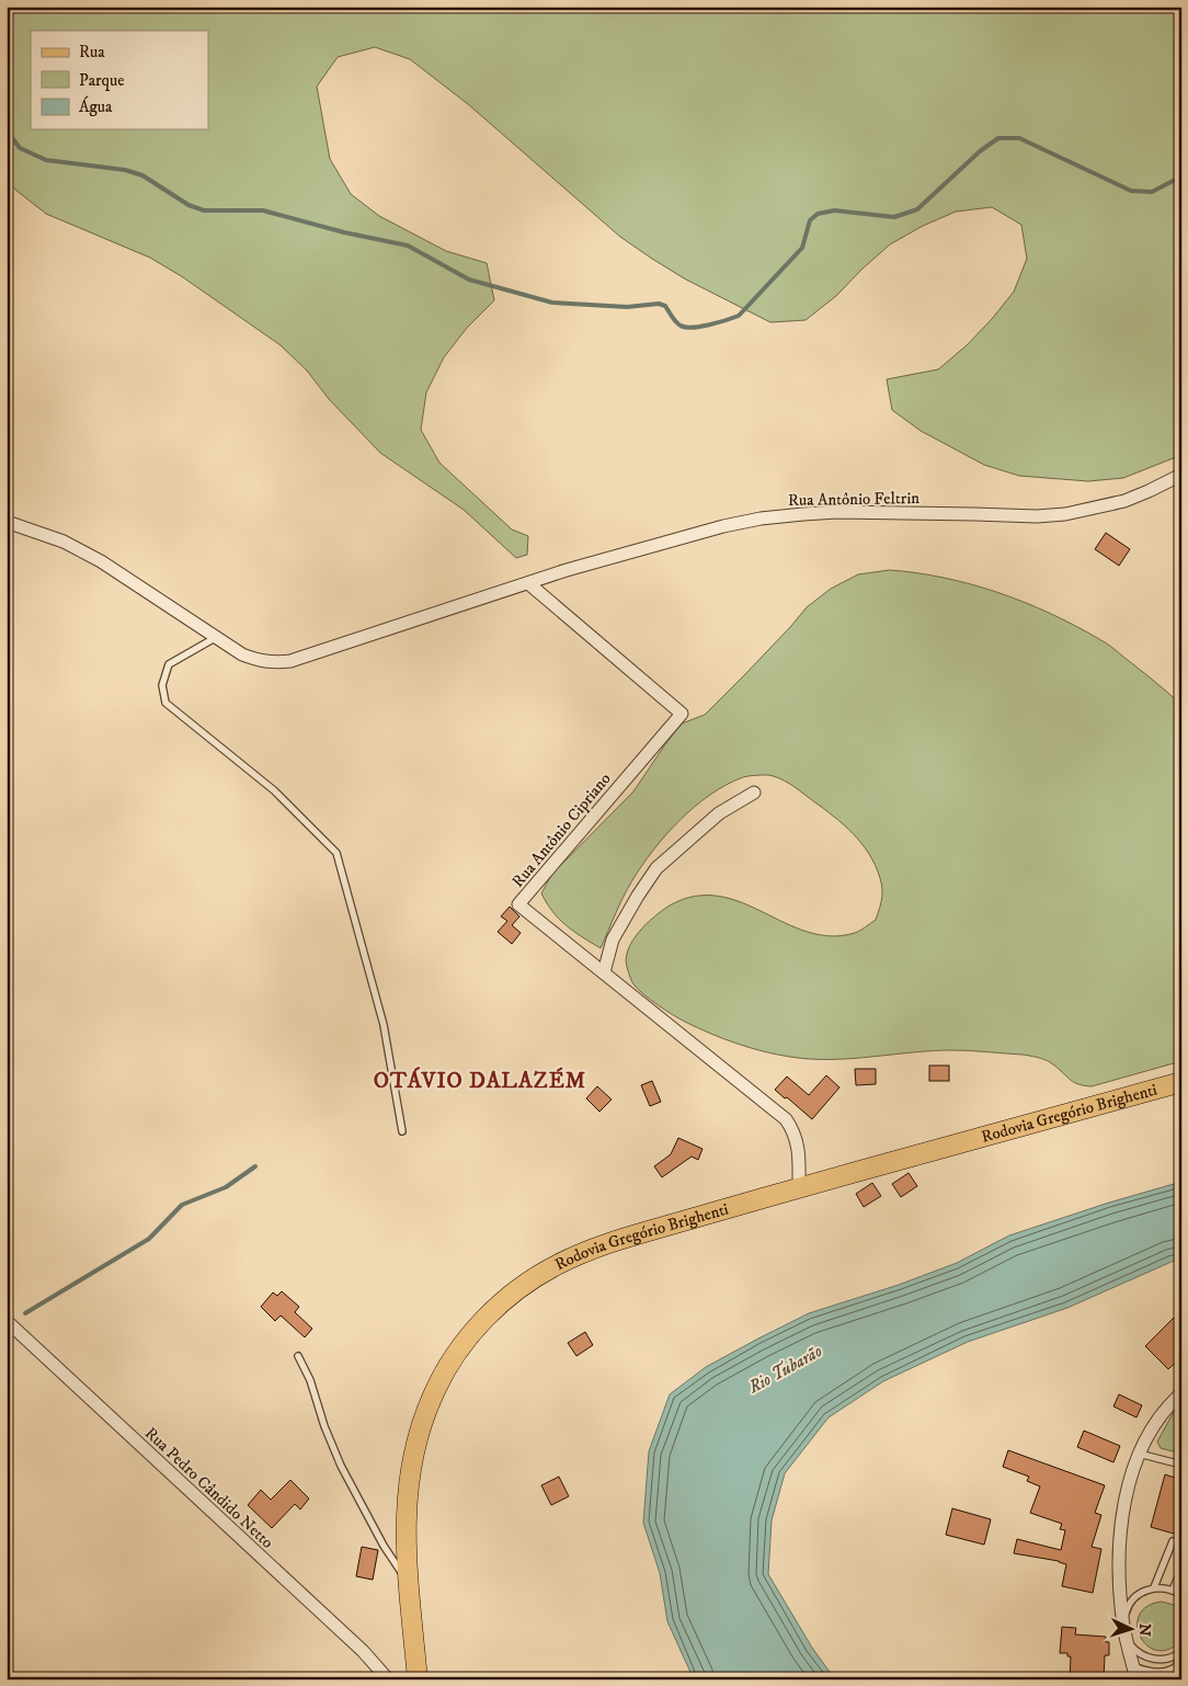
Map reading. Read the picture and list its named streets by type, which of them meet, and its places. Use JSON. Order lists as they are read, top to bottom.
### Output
{
  "streets": {
    "main road": ["Rodovia Gregório Brighenti"],
    "street": ["Rua Antônio Feltrin", "Rua Antônio Cipriano", "Rua Pedro Cândido Netto"]
  },
  "crossings": [
    ["Rua Antônio Feltrin", "Rua Antônio Cipriano"],
    ["Rua Antônio Cipriano", "Rodovia Gregório Brighenti"]
  ],
  "districts": ["OTÁVIO DALAZÉM"],
  "water": ["Rio Tubarão"],
  "legend": ["Rua", "Parque", "Água"],
  "north": "right"
}
